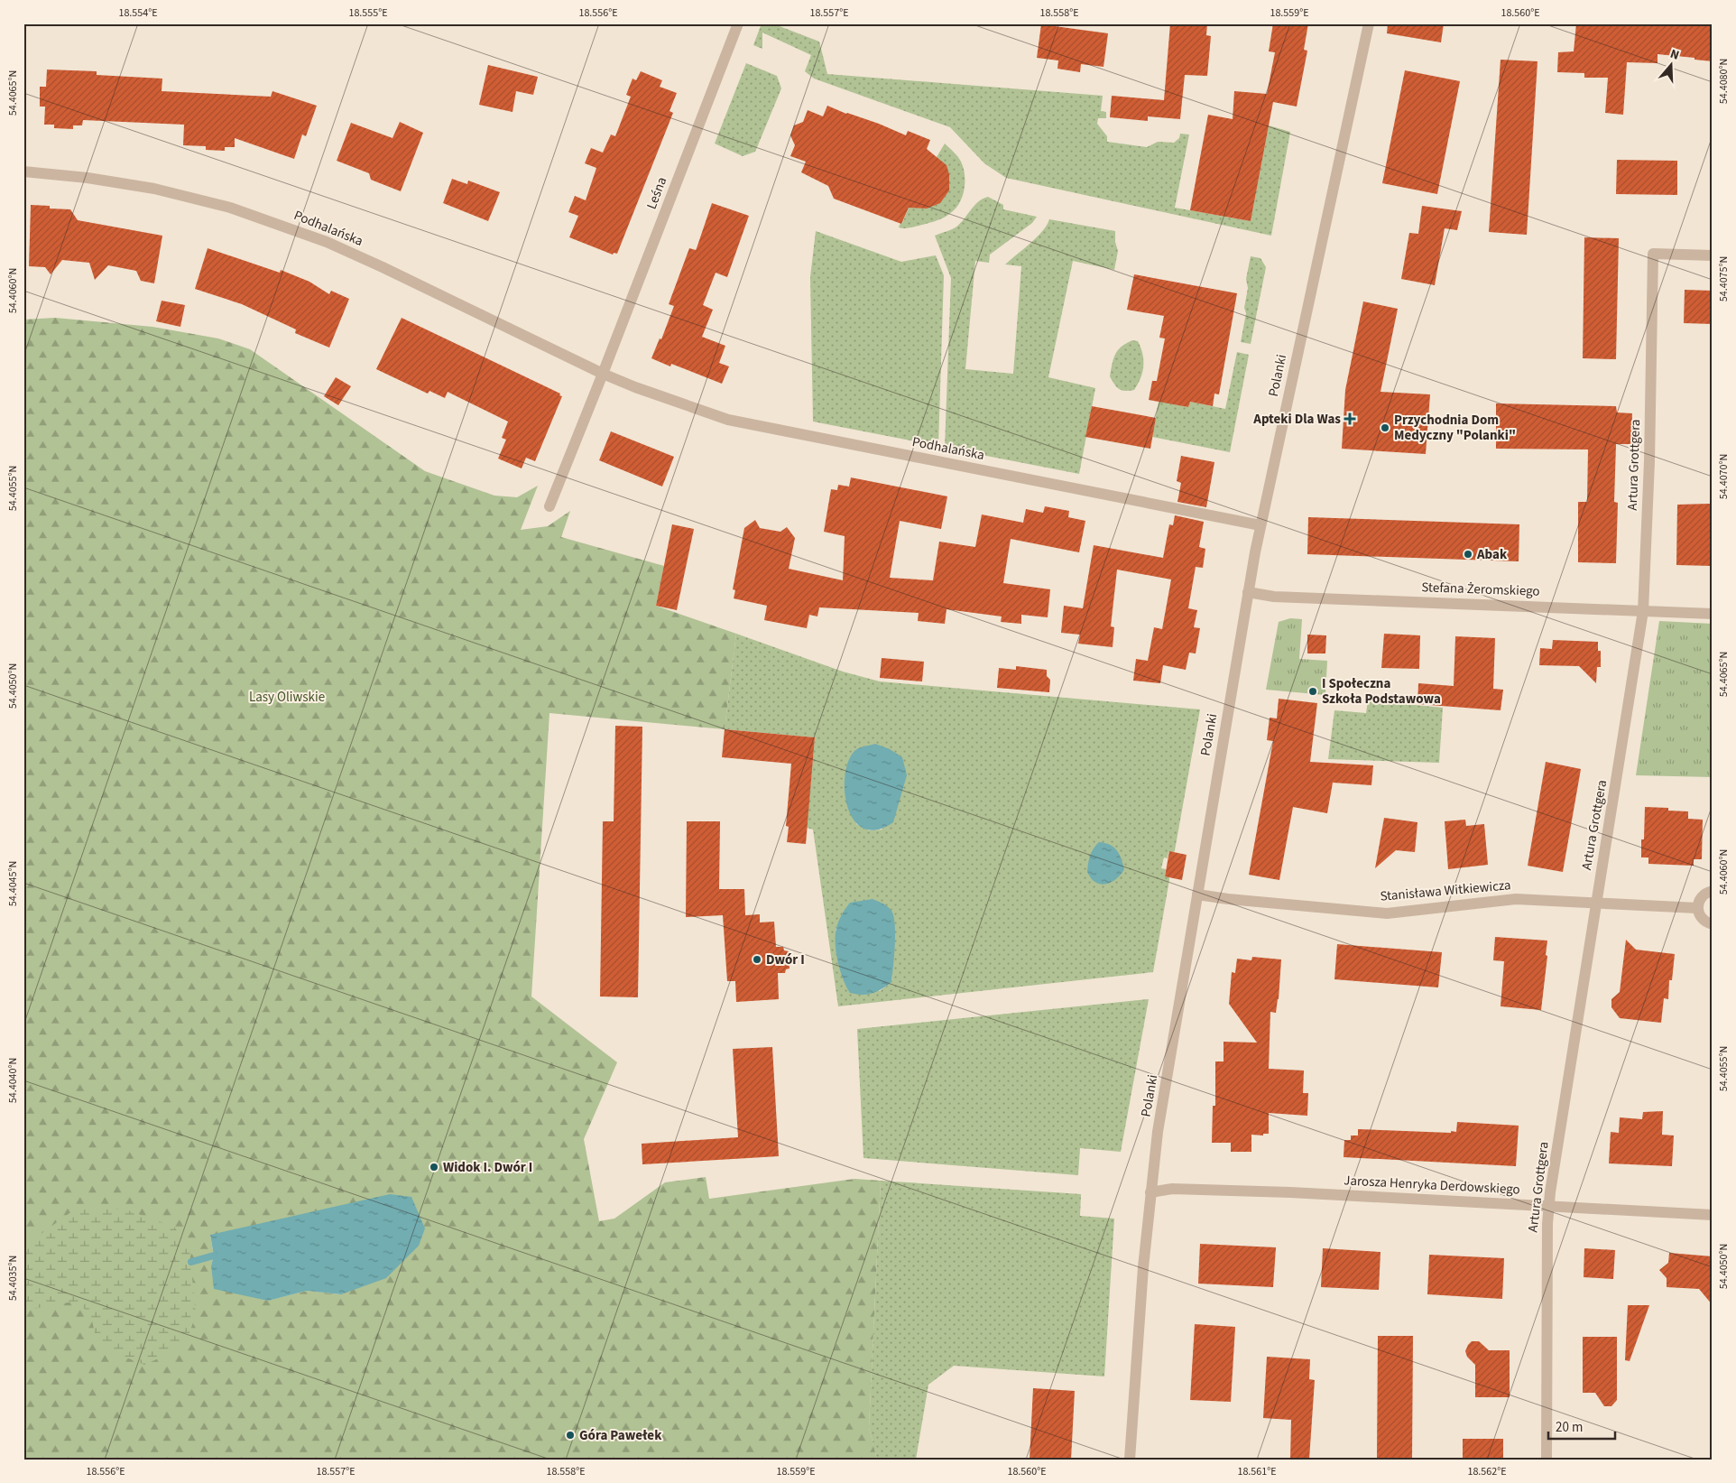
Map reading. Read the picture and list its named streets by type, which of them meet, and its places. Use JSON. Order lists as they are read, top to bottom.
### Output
{
  "streets": {
    "street": [
      "Leśna",
      "Podhalańska",
      "Polanki",
      "Artura Grottgera",
      "Stefana Żeromskiego",
      "Stanisława Witkiewicza",
      "Jarosza Henryka Derdowskiego"
    ]
  },
  "crossings": [
    ["Leśna", "Podhalańska"],
    ["Podhalańska", "Polanki"],
    ["Polanki", "Stefana Żeromskiego"],
    ["Polanki", "Stanisława Witkiewicza"],
    ["Polanki", "Jarosza Henryka Derdowskiego"],
    ["Artura Grottgera", "Stefana Żeromskiego"],
    ["Artura Grottgera", "Stanisława Witkiewicza"],
    ["Artura Grottgera", "Jarosza Henryka Derdowskiego"]
  ],
  "parks": ["Lasy Oliwskie"],
  "places": {
    "health": ["Apteki Dla Was"],
    "other": [
      "Przychodnia Dom Medyczny \"Polanki\"",
      "Abak",
      "I Społeczna Szkoła Podstawowa",
      "Dwór I",
      "Widok I. Dwór I",
      "Góra Pawełek"
    ]
  },
  "scale_bar": "20 m",
  "north": "top",
  "coordinates": [
    "18.554°E",
    "18.555°E",
    "18.556°E",
    "18.557°E",
    "18.558°E",
    "18.559°E",
    "18.560°E",
    "54.4080°N",
    "54.4065°N",
    "54.4075°N",
    "54.4060°N",
    "54.4070°N",
    "54.4055°N",
    "54.4050°N",
    "54.4045°N",
    "54.4040°N",
    "54.4035°N",
    "18.561°E",
    "18.562°E"
  ]
}
